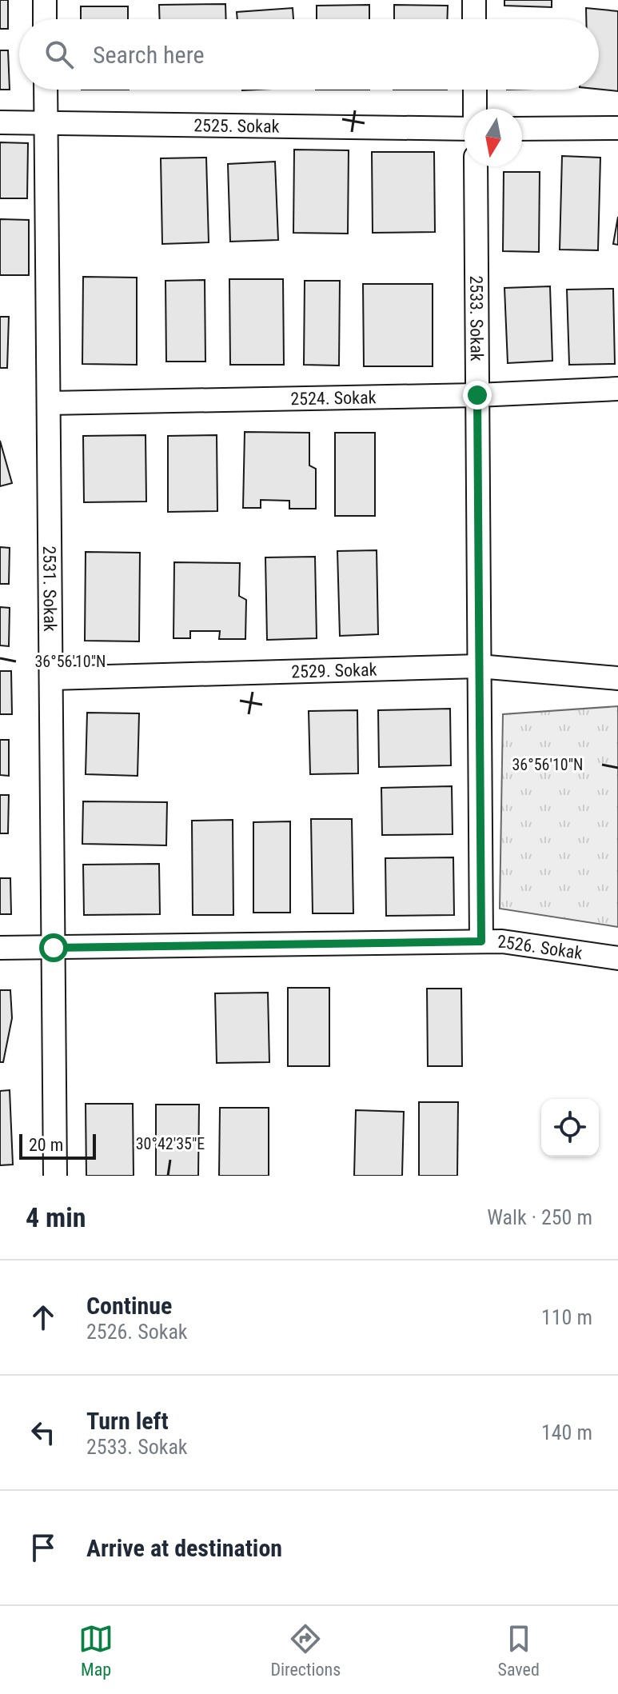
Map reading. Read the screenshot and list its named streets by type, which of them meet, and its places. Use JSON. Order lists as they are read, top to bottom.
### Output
{
  "streets": {
    "street": [
      "2525. Sokak",
      "2533. Sokak",
      "2524. Sokak",
      "2531. Sokak",
      "2529. Sokak",
      "2526. Sokak"
    ]
  },
  "crossings": [
    ["2525. Sokak", "2531. Sokak"],
    ["2533. Sokak", "2524. Sokak"],
    ["2533. Sokak", "2529. Sokak"],
    ["2533. Sokak", "2526. Sokak"],
    ["2524. Sokak", "2531. Sokak"],
    ["2531. Sokak", "2529. Sokak"],
    ["2531. Sokak", "2526. Sokak"]
  ],
  "scale_bar": "20 m",
  "north": "bottom",
  "page": {
    "search": "Search here",
    "scale": "20 m",
    "heading": ["4 min", "Walk · 250 m"],
    "list": [
      ["Continue", "2526. Sokak", "110 m"],
      ["Turn left", "2533. Sokak", "140 m"],
      "Arrive at destination"
    ],
    "nav": ["Map", "Directions", "Saved"]
  },
  "coordinates": ["36°56'10\"N", "30°42'35\"E"]
}
